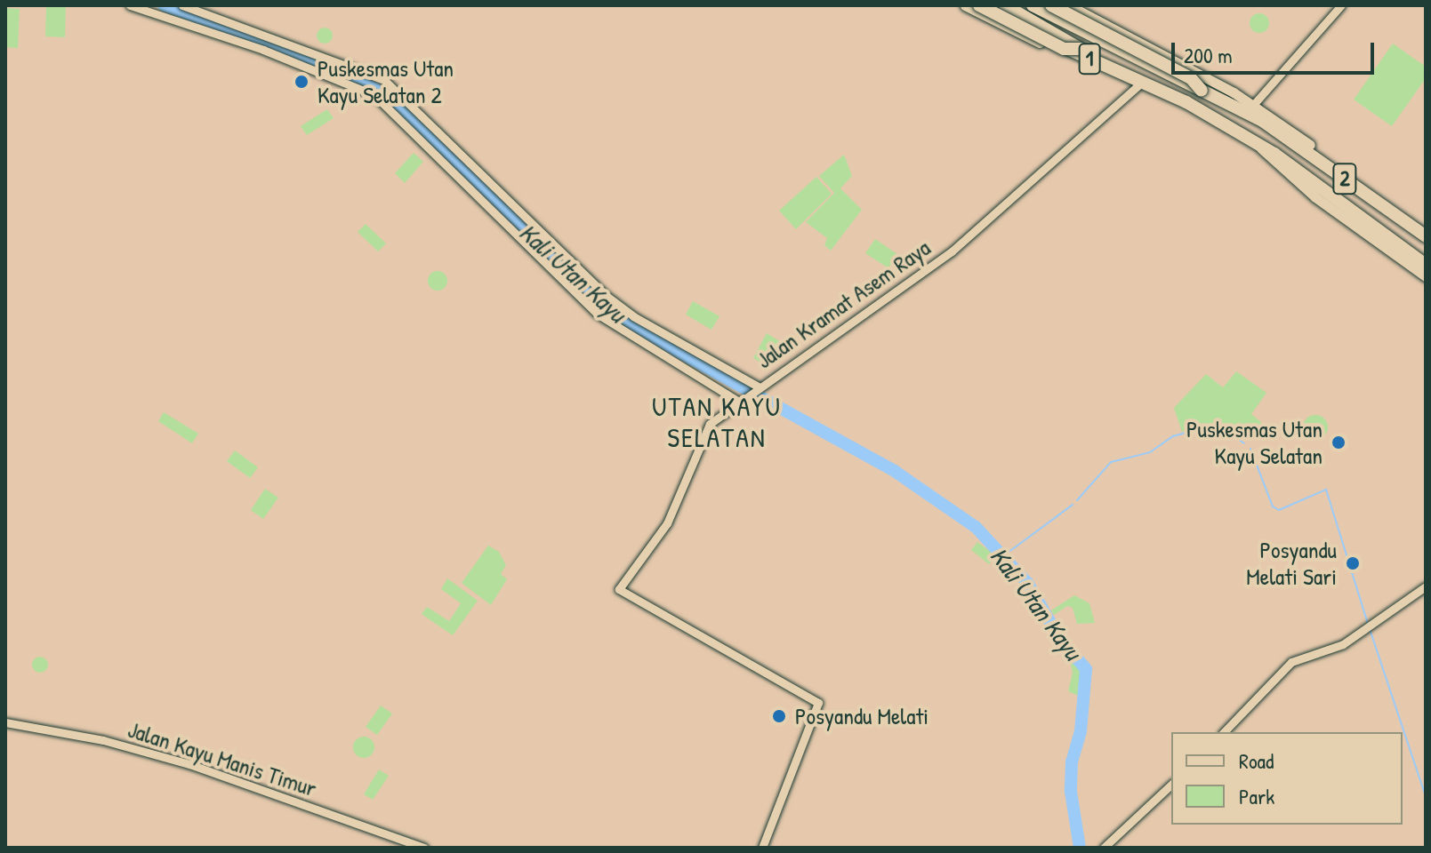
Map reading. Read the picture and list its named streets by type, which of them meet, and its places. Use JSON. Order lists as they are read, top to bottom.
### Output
{
  "streets": {
    "highway": ["1", "2"],
    "street": ["Jalan Kramat Asem Raya", "Jalan Kayu Manis Timur"]
  },
  "crossings": [
    ["1", "Jalan Kramat Asem Raya"]
  ],
  "districts": ["UTAN KAYU SELATAN"],
  "water": ["Kali Utan Kayu"],
  "places": [
    "Puskesmas Utan Kayu Selatan 2",
    "Puskesmas Utan Kayu Selatan",
    "Posyandu Melati Sari",
    "Posyandu Melati"
  ],
  "legend": ["Road", "Park"],
  "scale_bar": "200 m"
}
